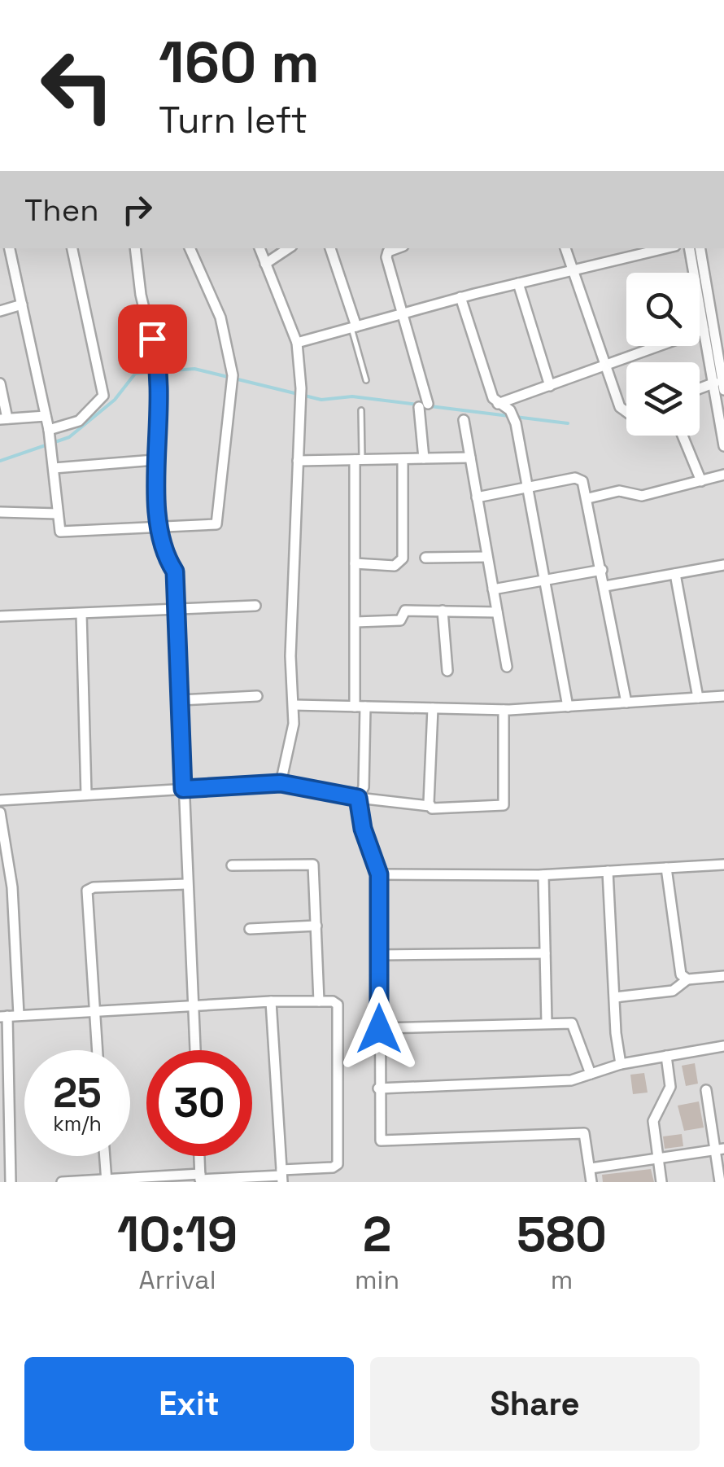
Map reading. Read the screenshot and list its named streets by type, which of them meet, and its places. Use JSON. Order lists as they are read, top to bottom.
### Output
{
  "page": {
    "turn": ["160 m", "Turn left"],
    "then": "Then",
    "speed": "25 km/h",
    "limit": "30",
    "eta": [
      "10:19",
      "Arrival",
      "2",
      "min",
      "580",
      "m"
    ],
    "buttons": ["Exit", "Share"]
  }
}
